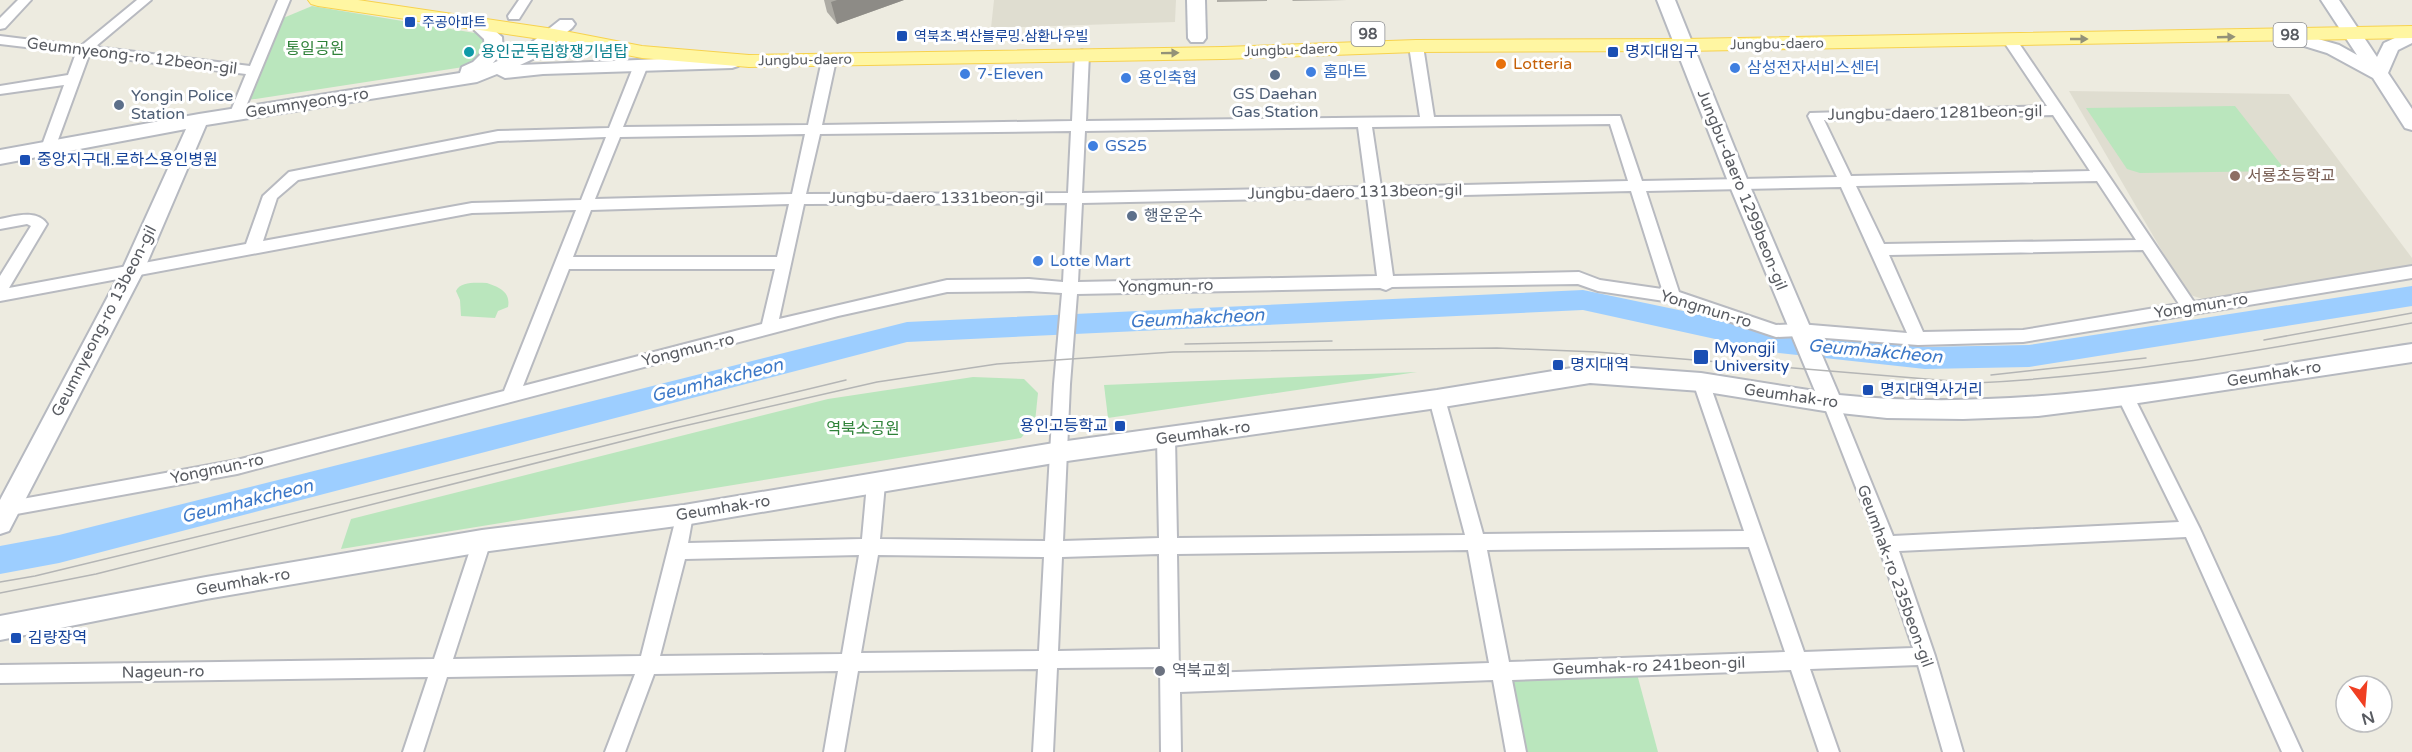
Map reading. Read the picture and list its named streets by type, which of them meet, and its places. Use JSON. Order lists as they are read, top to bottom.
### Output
{
  "streets": {
    "main road": [
      "98",
      "Jungbu-daero",
      "Geumnyeong-ro",
      "Jungbu-daero 1299beon-gil",
      "Geumnyeong-ro 13beon-gil",
      "Geumhak-ro"
    ],
    "street": [
      "Geumnyeong-ro 12beon-gil",
      "Jungbu-daero 1281beon-gil",
      "Jungbu-daero 1313beon-gil",
      "Jungbu-daero 1331beon-gil",
      "Yongmun-ro",
      "Geumhak-ro 235beon-gil",
      "Geumhak-ro 241beon-gil",
      "Nageun-ro"
    ]
  },
  "crossings": [
    ["Jungbu-daero", "Geumnyeong-ro"],
    ["Jungbu-daero", "Jungbu-daero 1281beon-gil"],
    ["Jungbu-daero", "Jungbu-daero 1299beon-gil"],
    ["Geumnyeong-ro 12beon-gil", "Geumnyeong-ro"],
    ["Geumnyeong-ro", "Geumnyeong-ro 13beon-gil"],
    ["Jungbu-daero 1281beon-gil", "Yongmun-ro"],
    ["Jungbu-daero 1299beon-gil", "Jungbu-daero 1313beon-gil"],
    ["Jungbu-daero 1299beon-gil", "Yongmun-ro"],
    ["Jungbu-daero 1299beon-gil", "Geumhak-ro"],
    ["Jungbu-daero 1299beon-gil", "Geumhak-ro 235beon-gil"],
    ["Jungbu-daero 1313beon-gil", "Jungbu-daero 1331beon-gil"],
    ["Jungbu-daero 1331beon-gil", "Geumnyeong-ro 13beon-gil"],
    ["Yongmun-ro", "Geumnyeong-ro 13beon-gil"],
    ["Geumhak-ro", "Geumhak-ro 235beon-gil"],
    ["Geumhak-ro 235beon-gil", "Geumhak-ro 241beon-gil"]
  ],
  "water": ["Geumhakcheon"],
  "parks": ["통일공원", "역북소공원"],
  "places": {
    "transit": [
      "주공아파트",
      "역북초.벽산블루밍.삼환나우빌",
      "명지대입구",
      "중앙지구대.로하스용인병원",
      "Myongji University",
      "명지대역",
      "명지대역사거리",
      "용인고등학교",
      "김량장역"
    ],
    "other": [
      "용인군독립항쟁기념탑",
      "Lotteria",
      "삼성전자서비스센터",
      "홈마트",
      "7-Eleven",
      "GS Daehan Gas Station",
      "용인축협",
      "Yongin Police Station",
      "GS25",
      "서룡초등학교",
      "행운운수",
      "Lotte Mart",
      "역북교회"
    ]
  },
  "north": "bottom"
}
